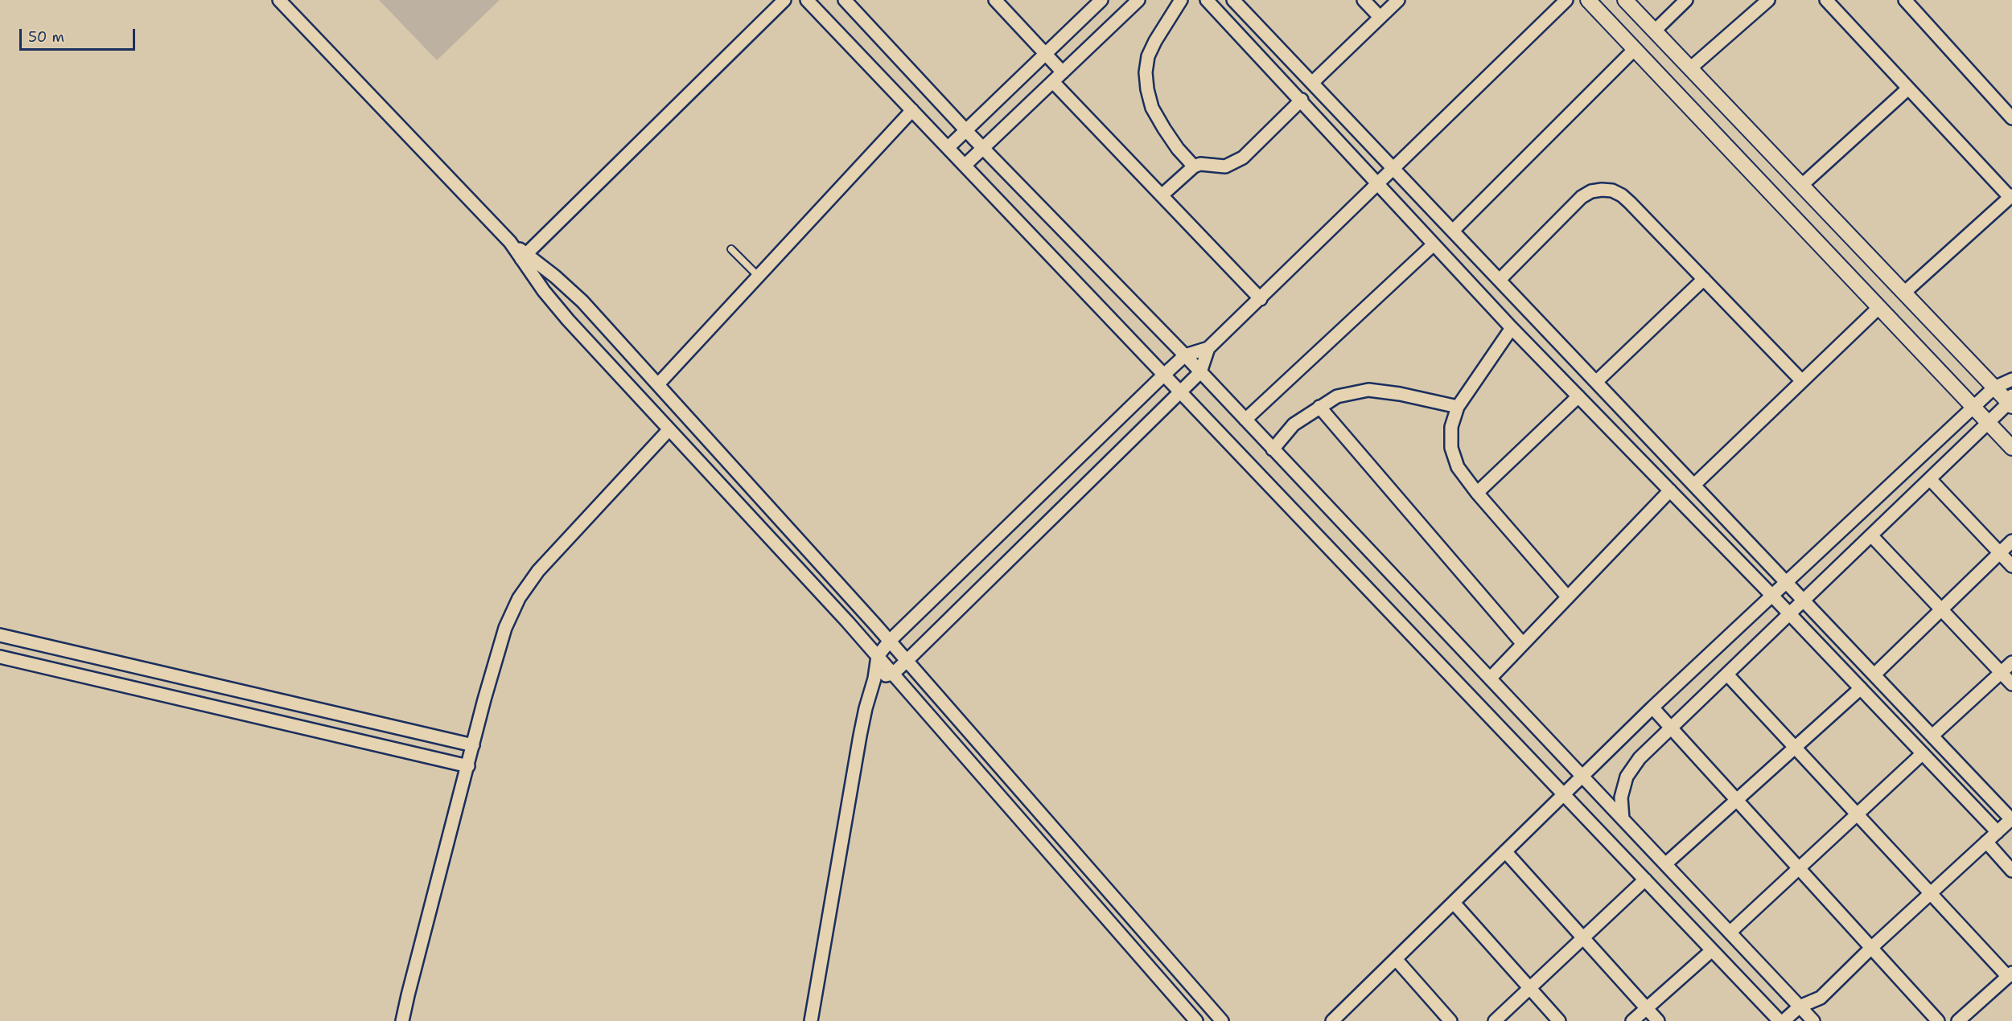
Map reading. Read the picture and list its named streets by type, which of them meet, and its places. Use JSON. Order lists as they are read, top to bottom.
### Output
{
  "scale_bar": "50 m"
}
